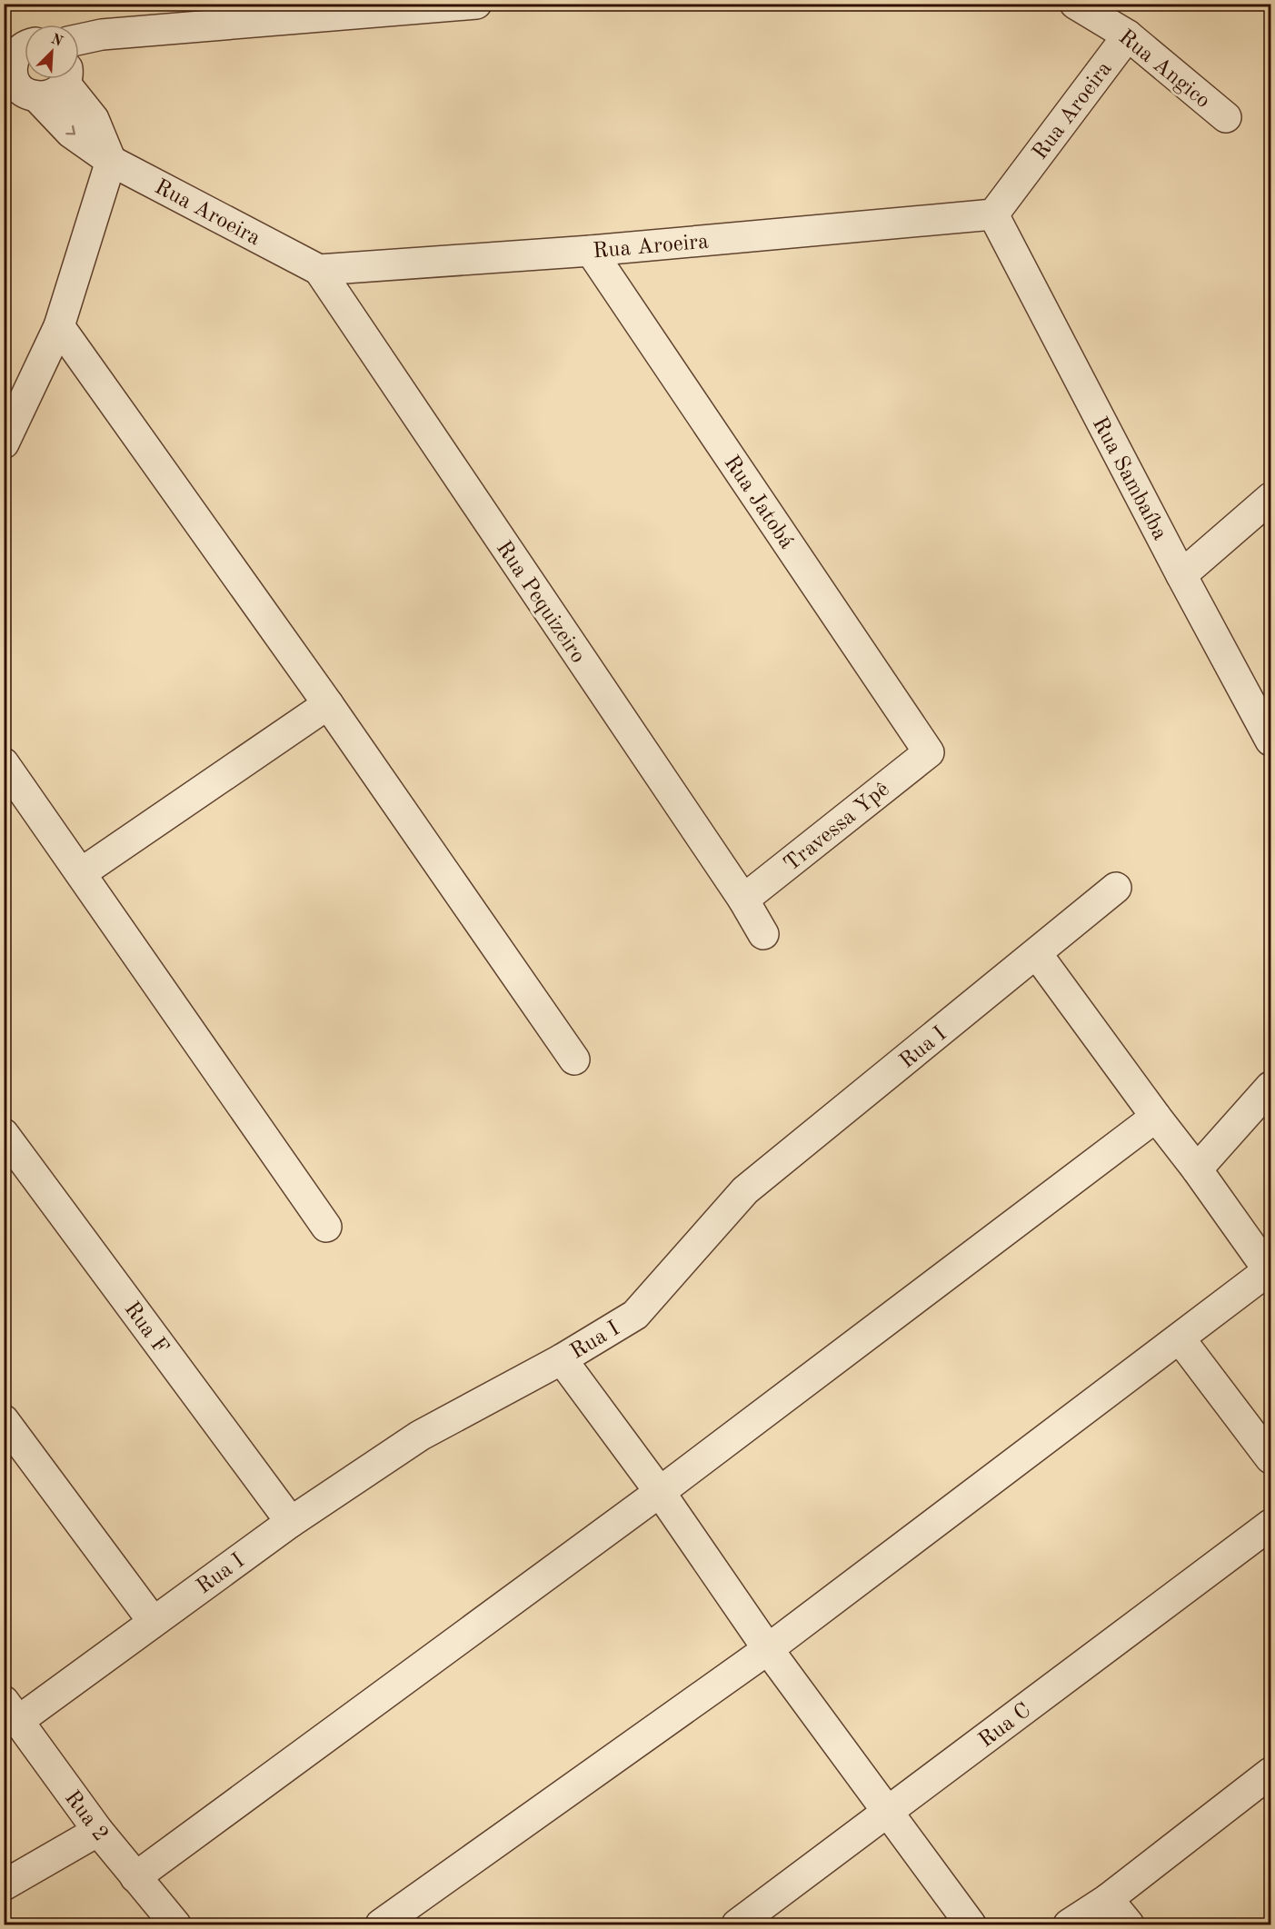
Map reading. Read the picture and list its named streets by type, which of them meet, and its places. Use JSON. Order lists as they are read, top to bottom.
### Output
{
  "streets": {
    "street": [
      "Rua Angico",
      "Rua Aroeira",
      "Rua Sambaíba",
      "Rua Jatobá",
      "Rua Pequizeiro",
      "Travessa Ypê",
      "Rua I",
      "Rua F",
      "Rua C",
      "Rua 2"
    ]
  },
  "crossings": [
    ["Rua Angico", "Rua Aroeira"],
    ["Rua Aroeira", "Rua Sambaíba"],
    ["Rua Aroeira", "Rua Jatobá"],
    ["Rua Aroeira", "Rua Pequizeiro"],
    ["Rua Jatobá", "Travessa Ypê"],
    ["Rua Pequizeiro", "Travessa Ypê"],
    ["Rua I", "Rua F"],
    ["Rua I", "Rua 2"]
  ],
  "north": "top right"
}
